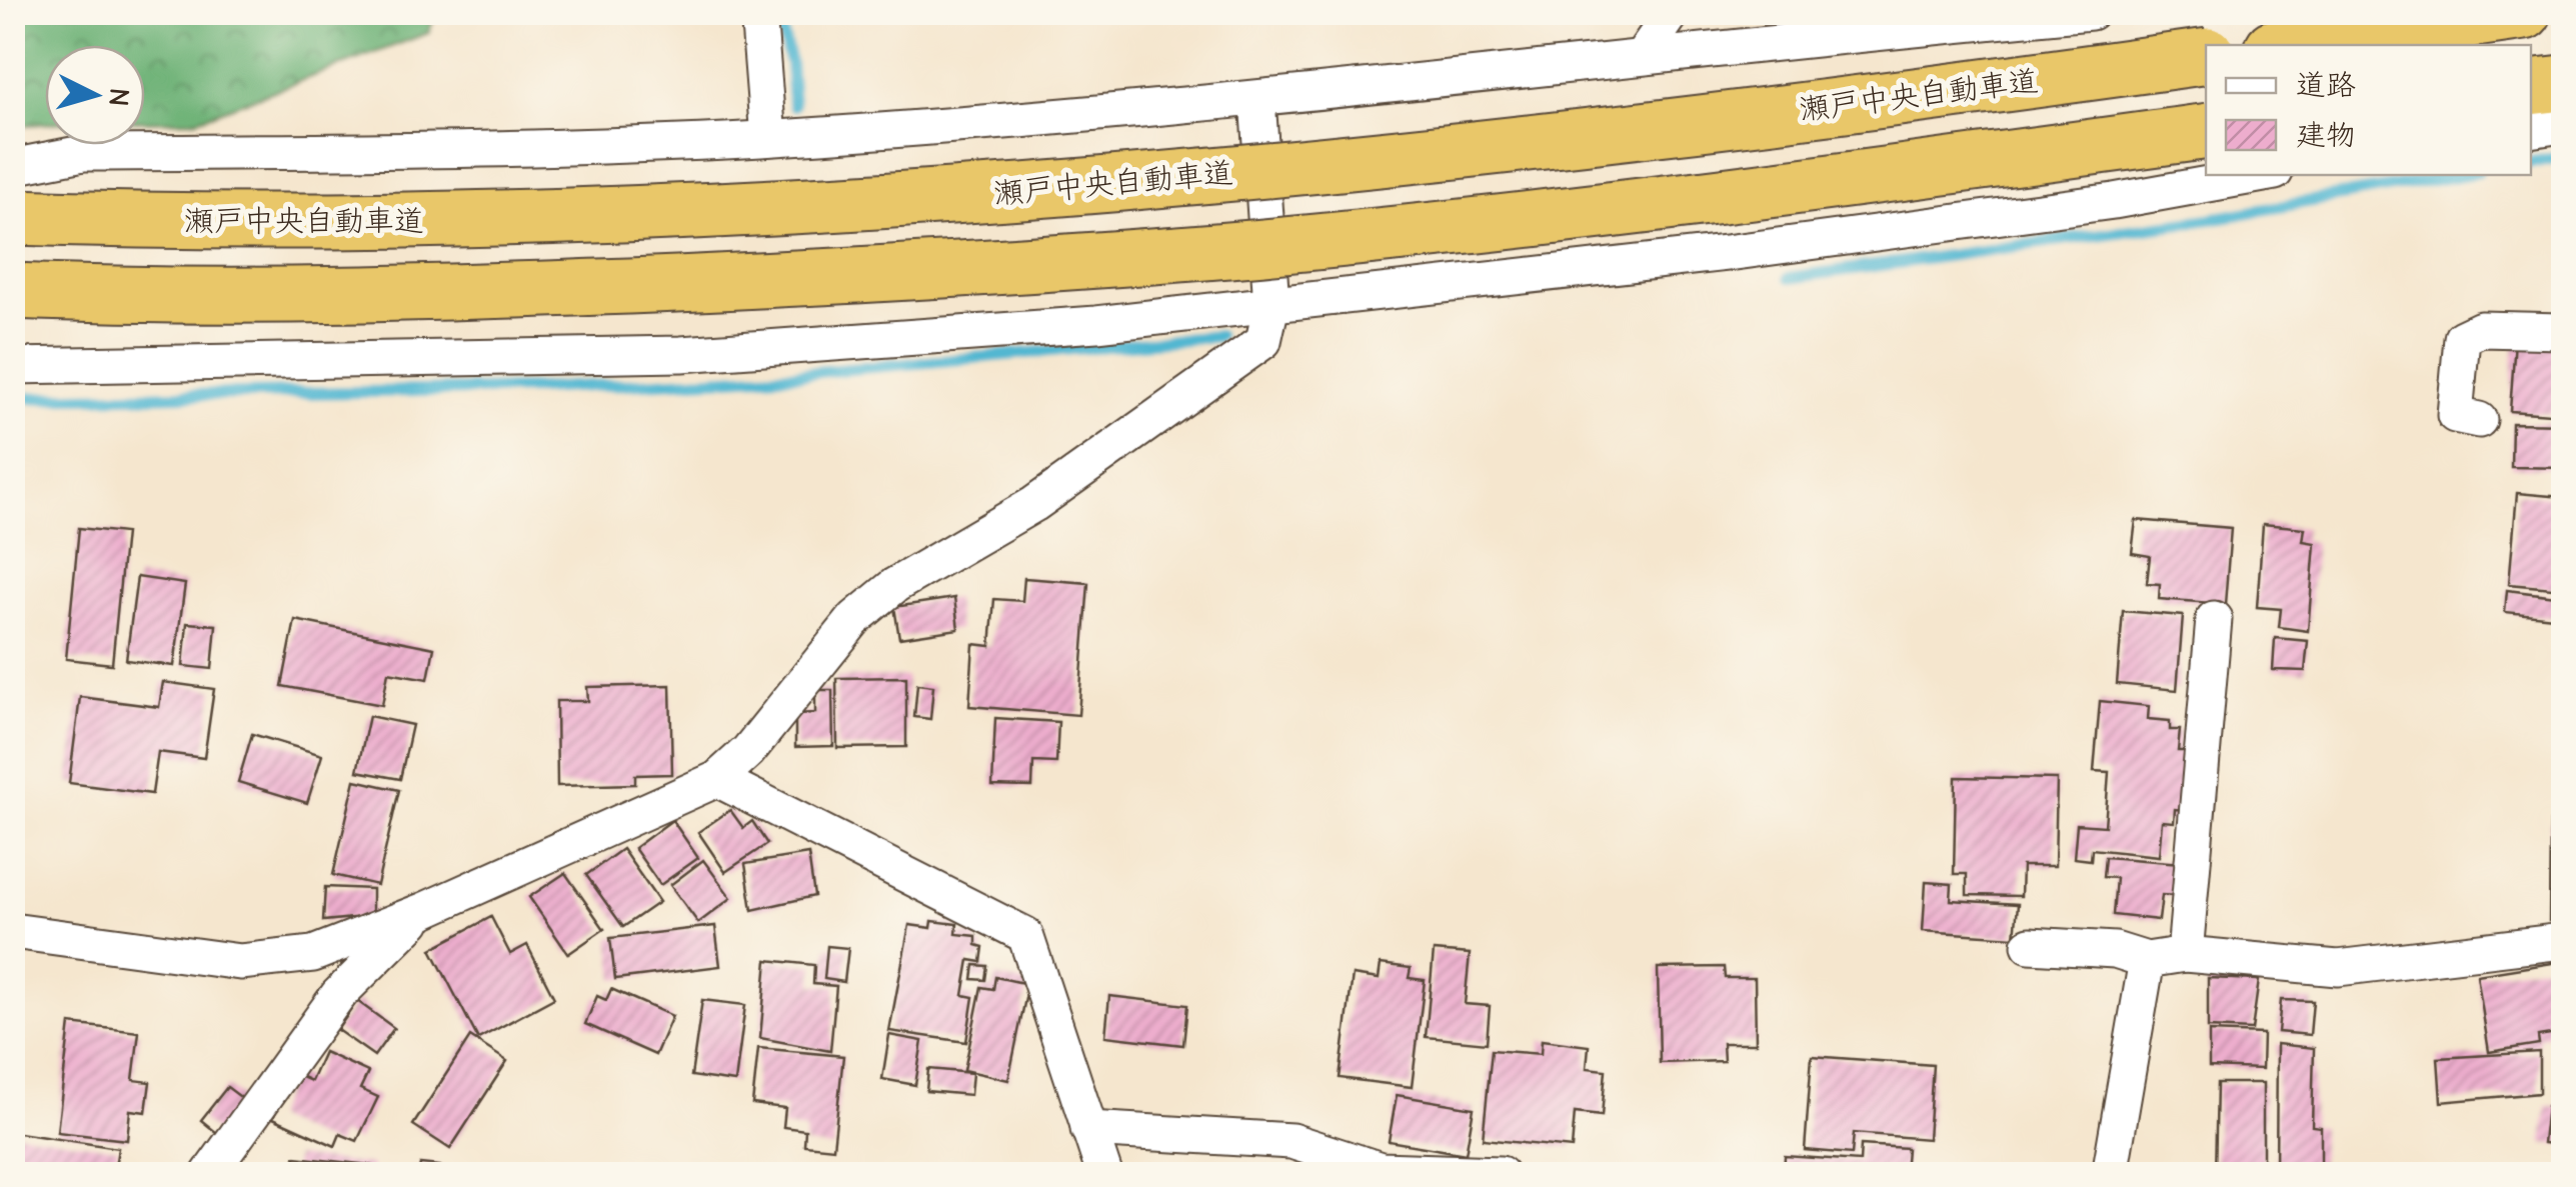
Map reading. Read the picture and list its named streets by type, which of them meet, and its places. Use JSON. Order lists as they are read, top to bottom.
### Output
{
  "streets": {
    "highway": ["瀬戸中央自動車道"]
  },
  "legend": ["道路", "建物"],
  "north": "right"
}
